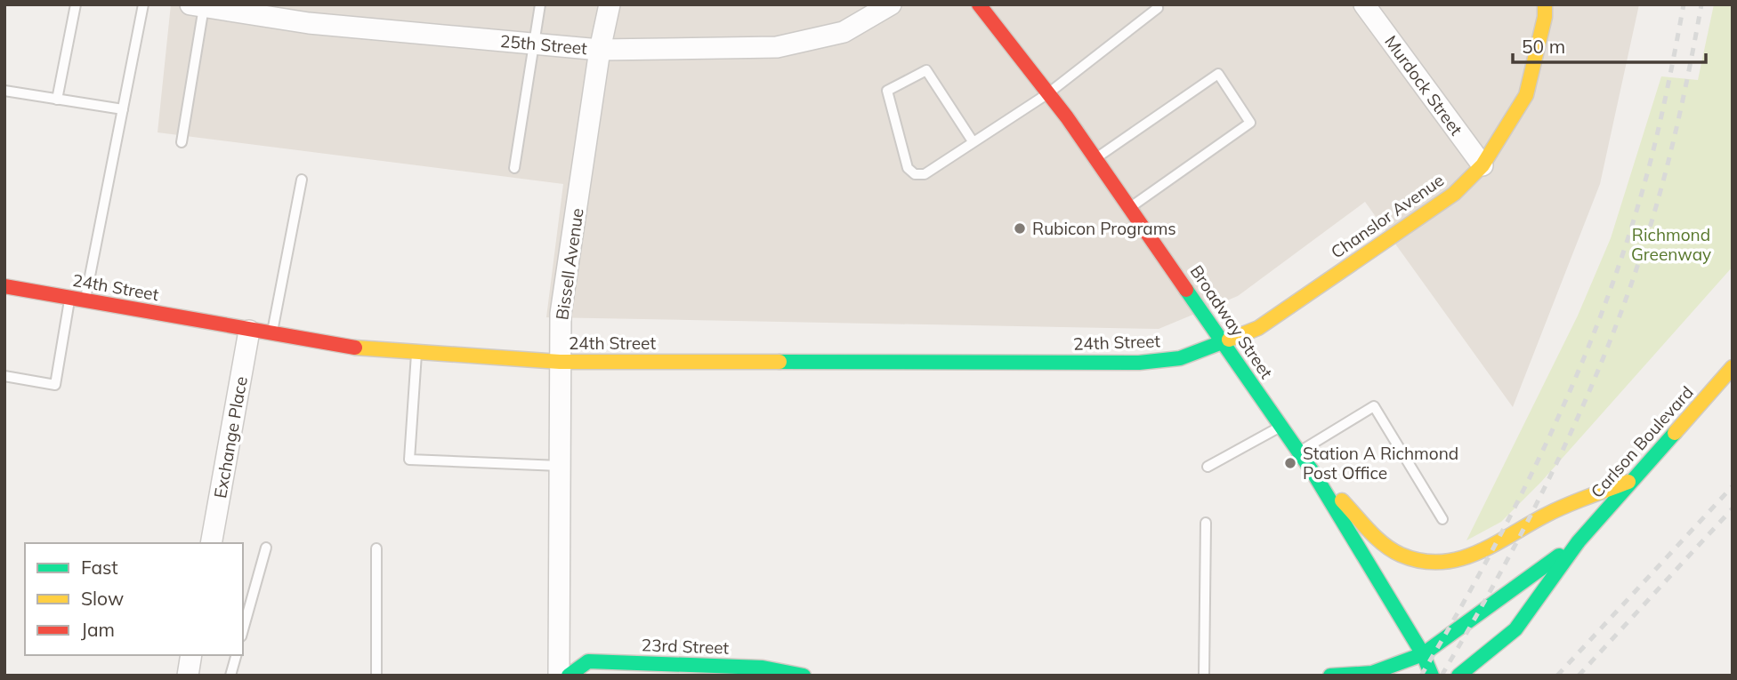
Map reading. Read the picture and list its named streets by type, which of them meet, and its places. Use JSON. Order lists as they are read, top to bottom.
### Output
{
  "streets": {
    "street": [
      "25th Street",
      "Murdock Street",
      "Chanslor Avenue",
      "Bissell Avenue",
      "24th Street",
      "Broadway Street",
      "Exchange Place",
      "Carlson Boulevard",
      "23rd Street"
    ]
  },
  "crossings": [
    ["25th Street", "Bissell Avenue"],
    ["Murdock Street", "Chanslor Avenue"],
    ["Chanslor Avenue", "24th Street"],
    ["Chanslor Avenue", "Broadway Street"],
    ["Bissell Avenue", "24th Street"],
    ["24th Street", "Broadway Street"],
    ["24th Street", "Exchange Place"],
    ["Broadway Street", "Carlson Boulevard"]
  ],
  "parks": ["Richmond Greenway"],
  "places": ["Rubicon Programs", "Station A Richmond Post Office"],
  "legend": ["Fast", "Slow", "Jam"],
  "scale_bar": "50 m"
}
